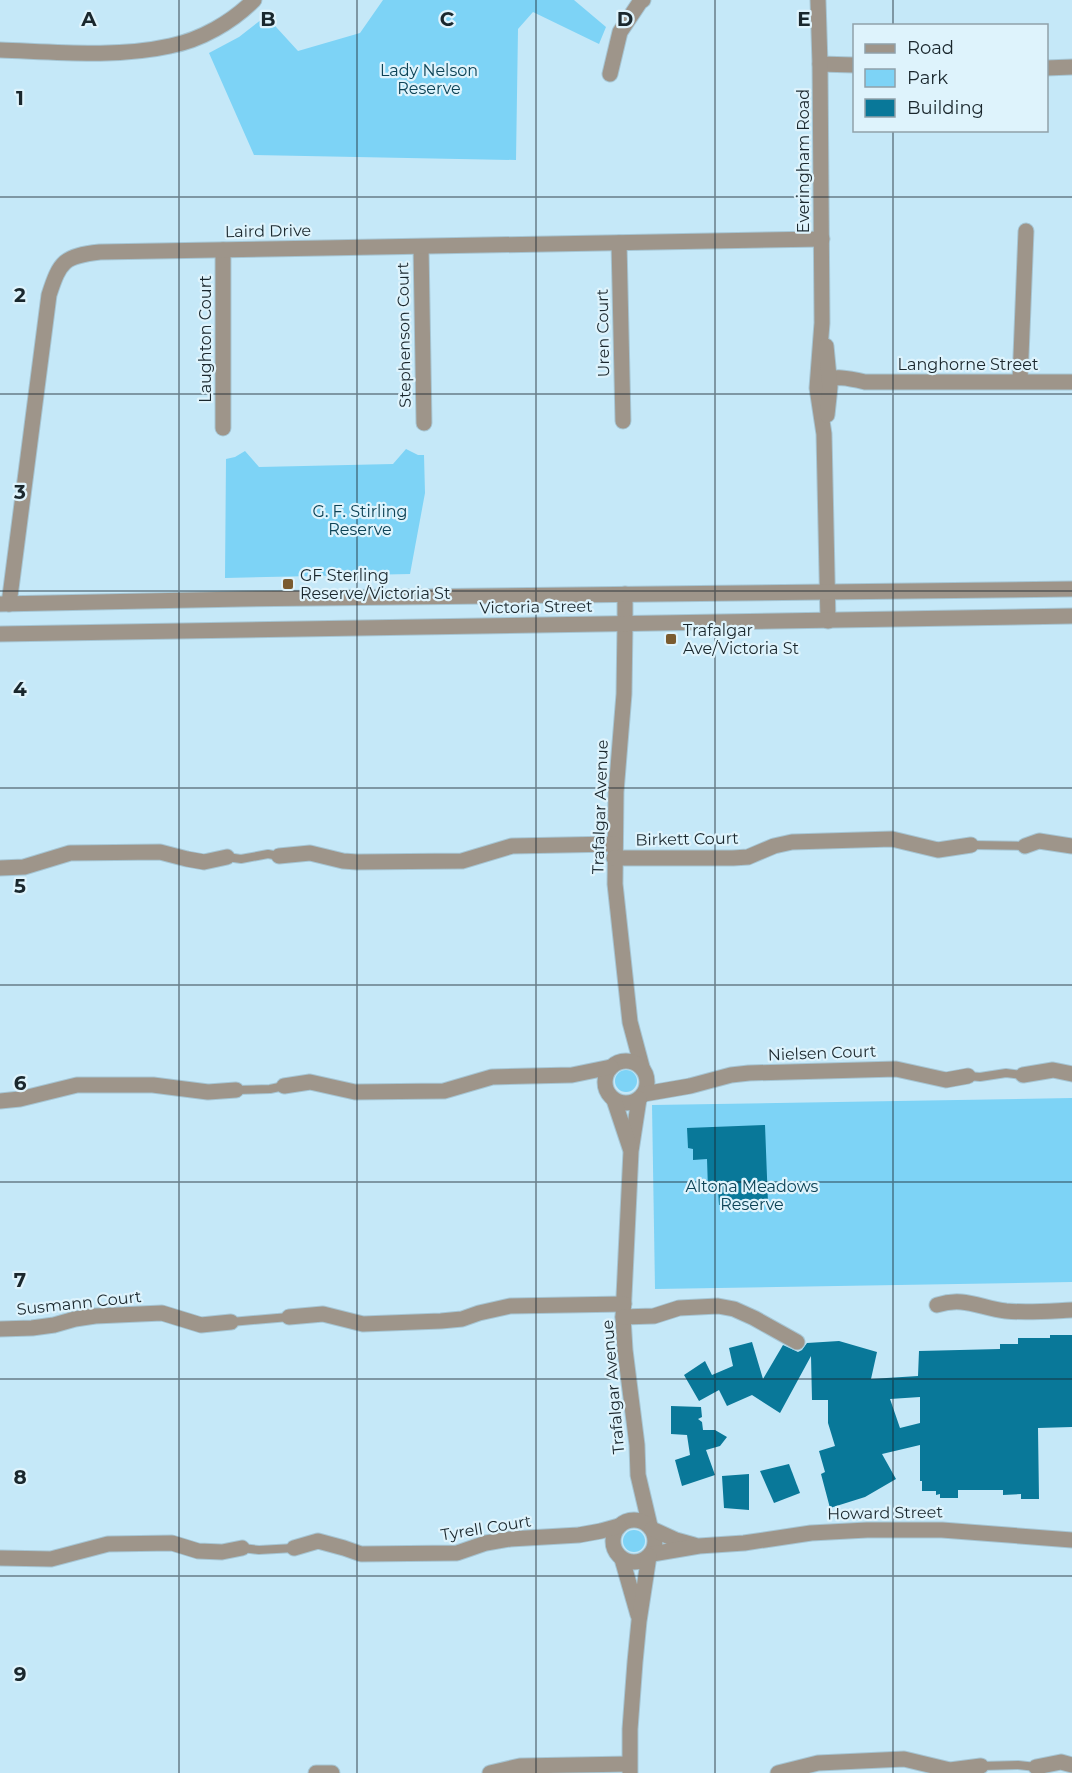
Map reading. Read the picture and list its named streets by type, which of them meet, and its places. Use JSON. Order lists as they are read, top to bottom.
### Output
{
  "streets": {
    "street": [
      "Everingham Road",
      "Laird Drive",
      "Uren Court",
      "Stephenson Court",
      "Laughton Court",
      "Langhorne Street",
      "Victoria Street",
      "Trafalgar Avenue",
      "Birkett Court",
      "Nielsen Court",
      "Susmann Court",
      "Howard Street",
      "Tyrell Court"
    ]
  },
  "crossings": [
    ["Everingham Road", "Laird Drive"],
    ["Everingham Road", "Langhorne Street"],
    ["Everingham Road", "Victoria Street"],
    ["Laird Drive", "Uren Court"],
    ["Laird Drive", "Stephenson Court"],
    ["Laird Drive", "Laughton Court"],
    ["Laird Drive", "Victoria Street"],
    ["Victoria Street", "Trafalgar Avenue"],
    ["Trafalgar Avenue", "Birkett Court"],
    ["Trafalgar Avenue", "Nielsen Court"],
    ["Trafalgar Avenue", "Howard Street"],
    ["Trafalgar Avenue", "Tyrell Court"],
    ["Howard Street", "Tyrell Court"]
  ],
  "parks": ["Lady Nelson Reserve", "G. F. Stirling Reserve", "Altona Meadows Reserve"],
  "places": {
    "transit": ["GF Sterling Reserve/Victoria St", "Trafalgar Ave/Victoria St"]
  },
  "legend": ["Road", "Park", "Building"],
  "grid": {
    "columns": [
      "A",
      "B",
      "C",
      "D",
      "E"
    ],
    "rows": [
      "1",
      "2",
      "3",
      "4",
      "5",
      "6",
      "7",
      "8",
      "9"
    ]
  }
}
